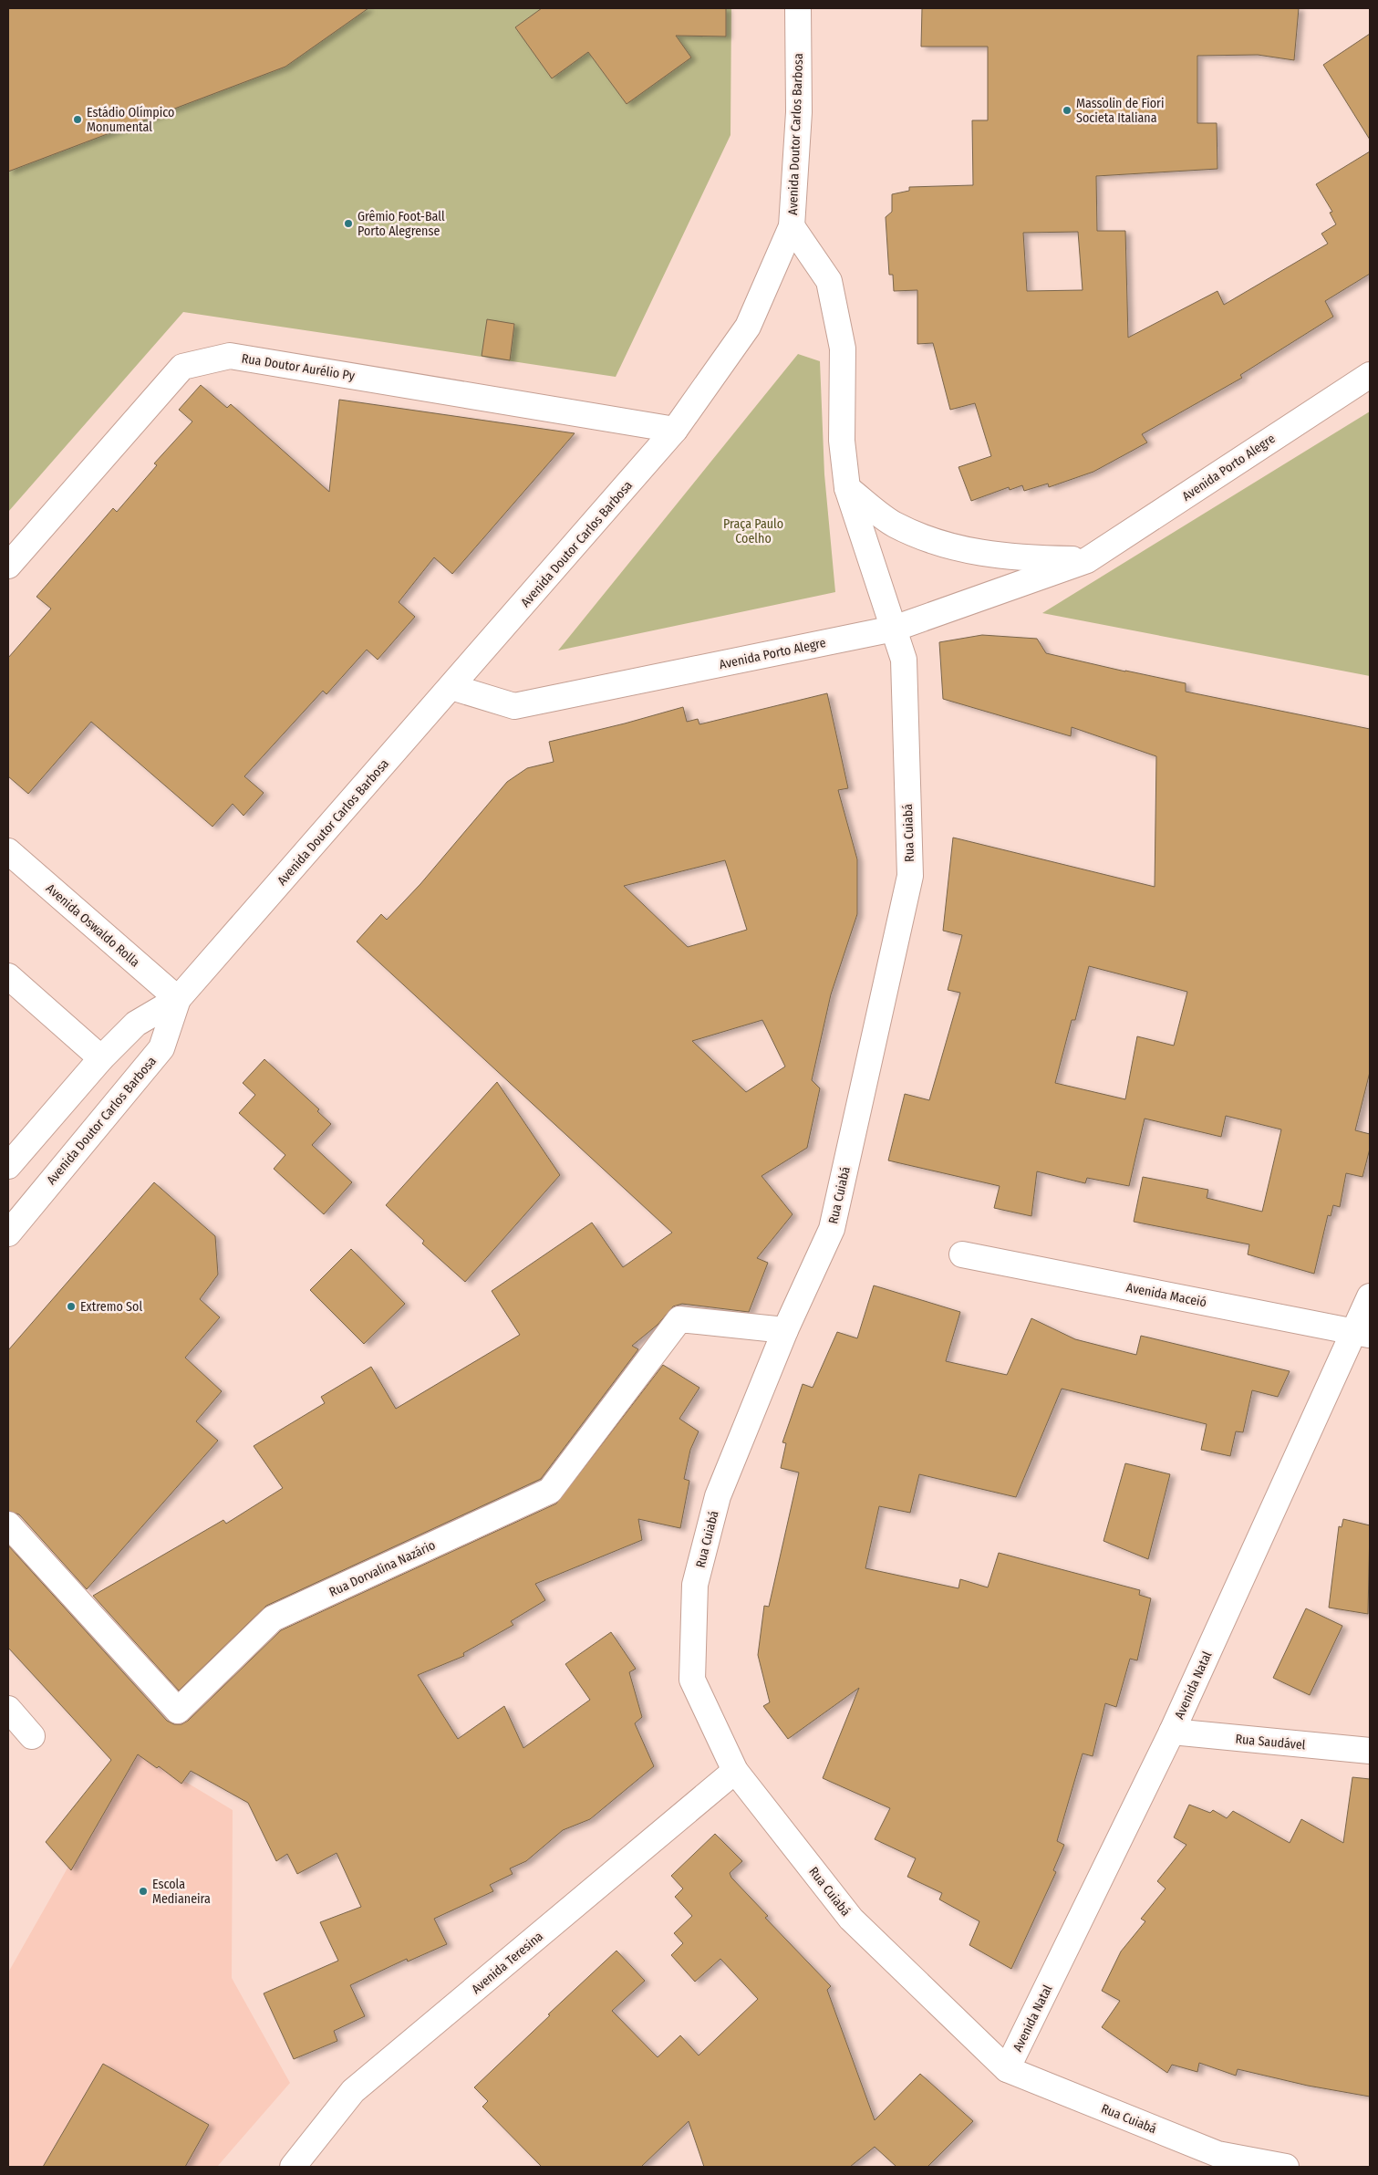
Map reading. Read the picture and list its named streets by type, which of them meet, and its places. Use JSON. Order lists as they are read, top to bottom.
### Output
{
  "streets": {
    "street": [
      "Avenida Doutor Carlos Barbosa",
      "Rua Doutor Aurélio Py",
      "Avenida Porto Alegre",
      "Rua Cuiabá",
      "Avenida Oswaldo Rolla",
      "Avenida Maceió",
      "Rua Dorvalina Nazário",
      "Avenida Natal",
      "Rua Saudável",
      "Avenida Teresina"
    ]
  },
  "crossings": [
    ["Avenida Doutor Carlos Barbosa", "Rua Doutor Aurélio Py"],
    ["Avenida Doutor Carlos Barbosa", "Avenida Porto Alegre"],
    ["Avenida Doutor Carlos Barbosa", "Avenida Oswaldo Rolla"],
    ["Avenida Porto Alegre", "Rua Cuiabá"],
    ["Rua Cuiabá", "Rua Dorvalina Nazário"],
    ["Rua Cuiabá", "Avenida Natal"],
    ["Rua Cuiabá", "Avenida Teresina"],
    ["Avenida Maceió", "Avenida Natal"],
    ["Avenida Natal", "Rua Saudável"]
  ],
  "parks": ["Praça Paulo Coelho"],
  "places": [
    "Massolin de Fiori Societa Italiana",
    "Estádio Olímpico Monumental",
    "Grêmio Foot-Ball Porto Alegrense",
    "Extremo Sol",
    "Escola Medianeira"
  ]
}
